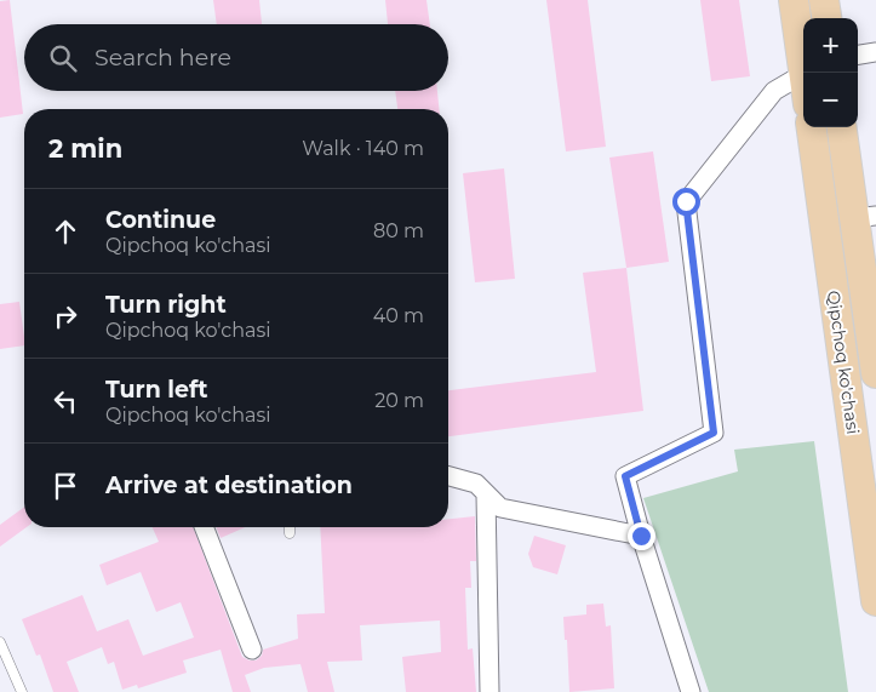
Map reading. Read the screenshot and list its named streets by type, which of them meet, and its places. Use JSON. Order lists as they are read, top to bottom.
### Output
{
  "streets": {
    "main road": ["Qipchoq ko'chasi"]
  },
  "page": {
    "map_buttons": ["+", "−"],
    "search": "Search here",
    "heading": ["2 min", "Walk · 140 m"],
    "list": [
      ["Continue", "Qipchoq ko'chasi", "80 m"],
      ["Turn right", "Qipchoq ko'chasi", "40 m"],
      ["Turn left", "Qipchoq ko'chasi", "20 m"],
      "Arrive at destination"
    ]
  }
}
